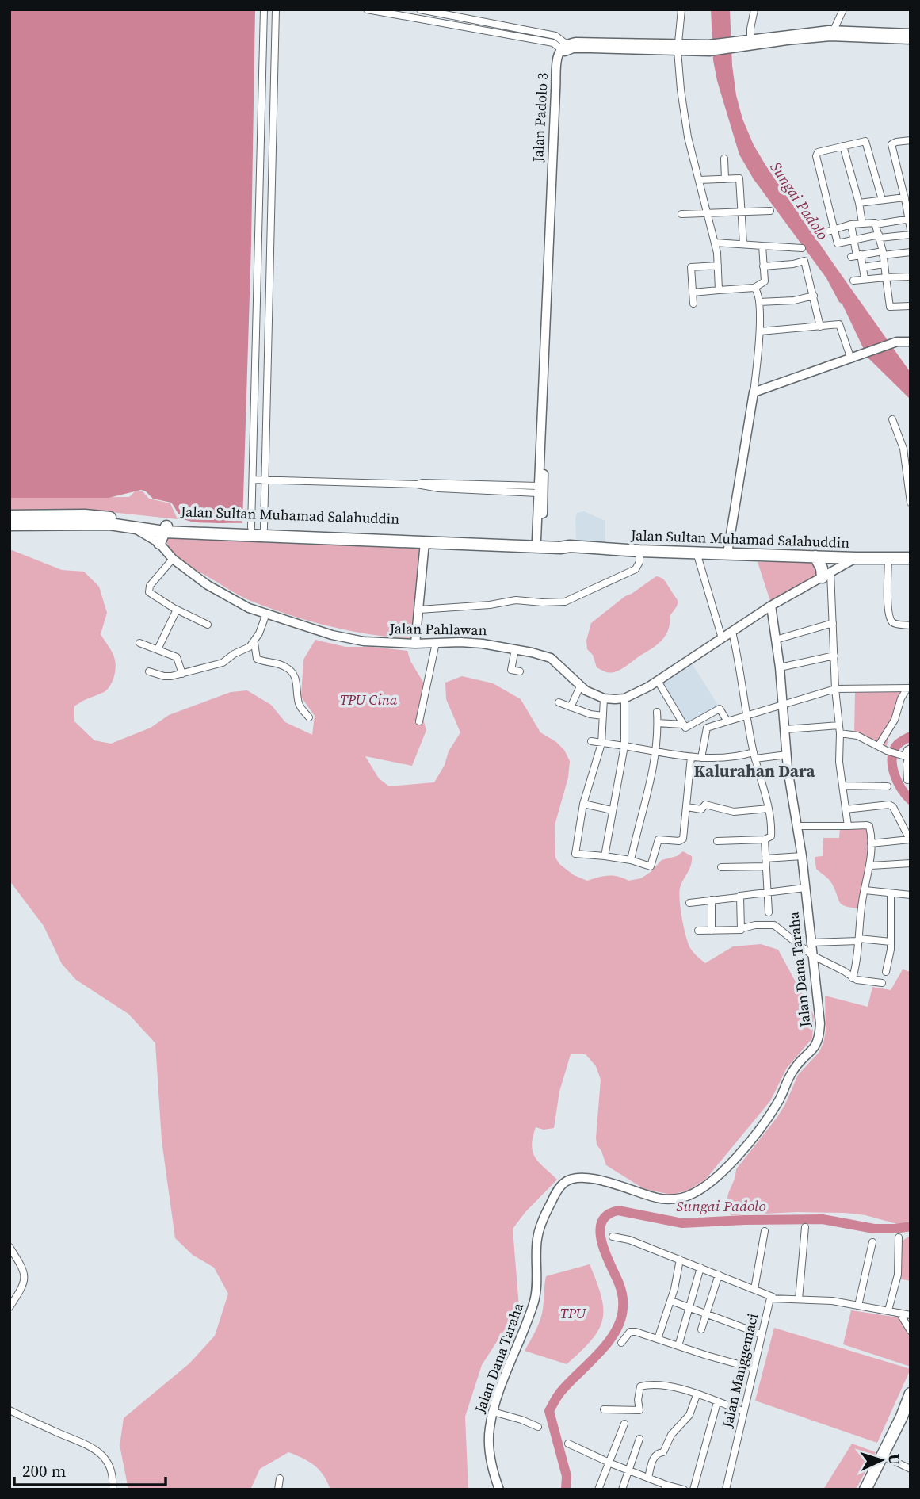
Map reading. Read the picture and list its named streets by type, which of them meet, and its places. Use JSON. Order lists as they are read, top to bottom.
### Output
{
  "streets": {
    "highway": ["Jalan Sultan Muhamad Salahuddin"],
    "street": [
      "Jalan Padolo 3",
      "Jalan Pahlawan",
      "Jalan Dana Taraha",
      "Jalan Manggemaci"
    ]
  },
  "crossings": [
    ["Jalan Padolo 3", "Jalan Sultan Muhamad Salahuddin"],
    ["Jalan Sultan Muhamad Salahuddin", "Jalan Pahlawan"],
    ["Jalan Pahlawan", "Jalan Dana Taraha"]
  ],
  "districts": ["Kalurahan Dara"],
  "water": ["Sungai Padolo"],
  "parks": ["TPU Cina", "TPU"],
  "scale_bar": "200 m",
  "north": "right"
}
